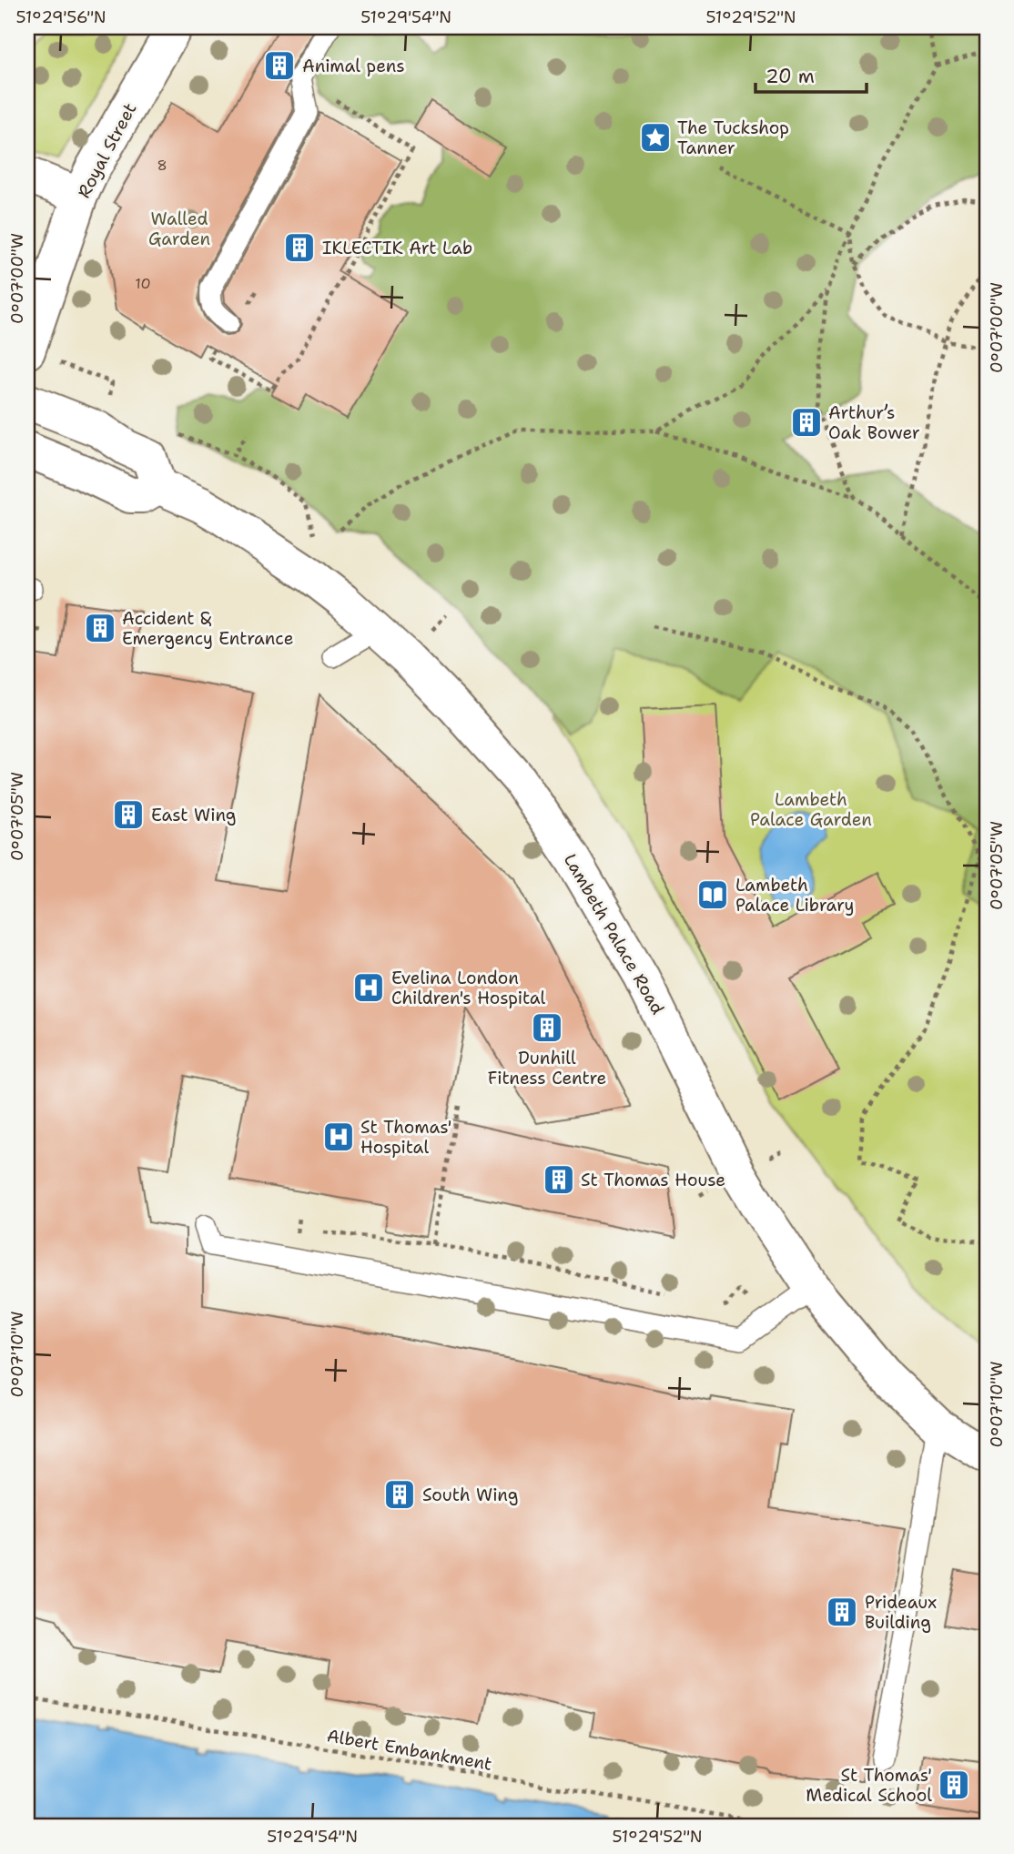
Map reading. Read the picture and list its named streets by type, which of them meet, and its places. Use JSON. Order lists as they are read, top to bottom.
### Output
{
  "streets": {
    "main road": ["Royal Street", "Lambeth Palace Road"],
    "path": ["Albert Embankment"]
  },
  "parks": ["Walled Garden", "Lambeth Palace Garden"],
  "places": {
    "building": [
      "Animal pens",
      "IKLECTIK Art Lab",
      "Arthur’s Oak Bower",
      "Accident & Emergency Entrance",
      "East Wing",
      "Dunhill Fitness Centre",
      "St Thomas House",
      "South Wing",
      "Prideaux Building",
      "St Thomas' Medical School"
    ],
    "place": ["The Tuckshop Tanner"],
    "library": ["Lambeth Palace Library"],
    "hospital": ["Evelina London Children's Hospital", "St Thomas' Hospital"]
  },
  "house_numbers": ["8", "10"],
  "scale_bar": "20 m",
  "coordinates": [
    "51°29'56\"N",
    "51°29'54\"N",
    "51°29'52\"N",
    "0°07'00\"W",
    "0°07'05\"W",
    "0°07'10\"W"
  ]
}
